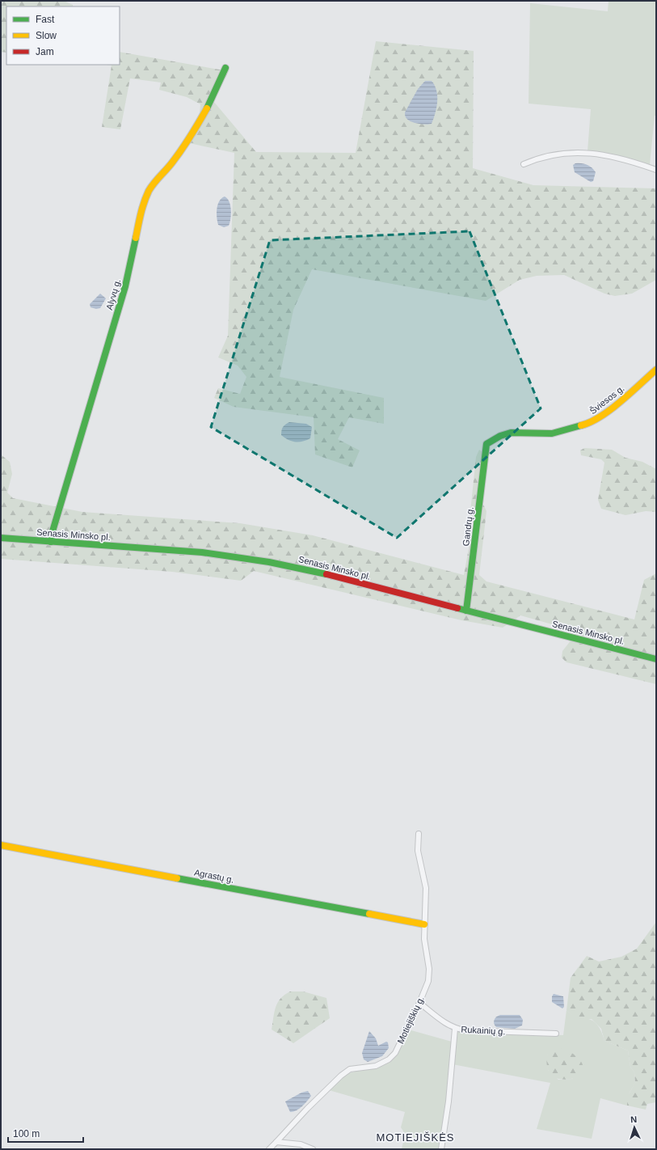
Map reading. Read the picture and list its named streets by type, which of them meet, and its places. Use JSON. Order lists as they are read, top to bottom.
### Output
{
  "streets": {
    "street": [
      "Alyvų g.",
      "Šviesos g.",
      "Gandrų g.",
      "Senasis Minsko pl.",
      "Agrastų g.",
      "Motiejiškių g.",
      "Rukainių g."
    ]
  },
  "crossings": [
    ["Alyvų g.", "Senasis Minsko pl."],
    ["Šviesos g.", "Gandrų g."],
    ["Gandrų g.", "Senasis Minsko pl."],
    ["Agrastų g.", "Motiejiškių g."],
    ["Motiejiškių g.", "Rukainių g."]
  ],
  "districts": ["MOTIEJIŠKĖS"],
  "legend": ["Fast", "Slow", "Jam"],
  "scale_bar": "100 m",
  "north": "top"
}
